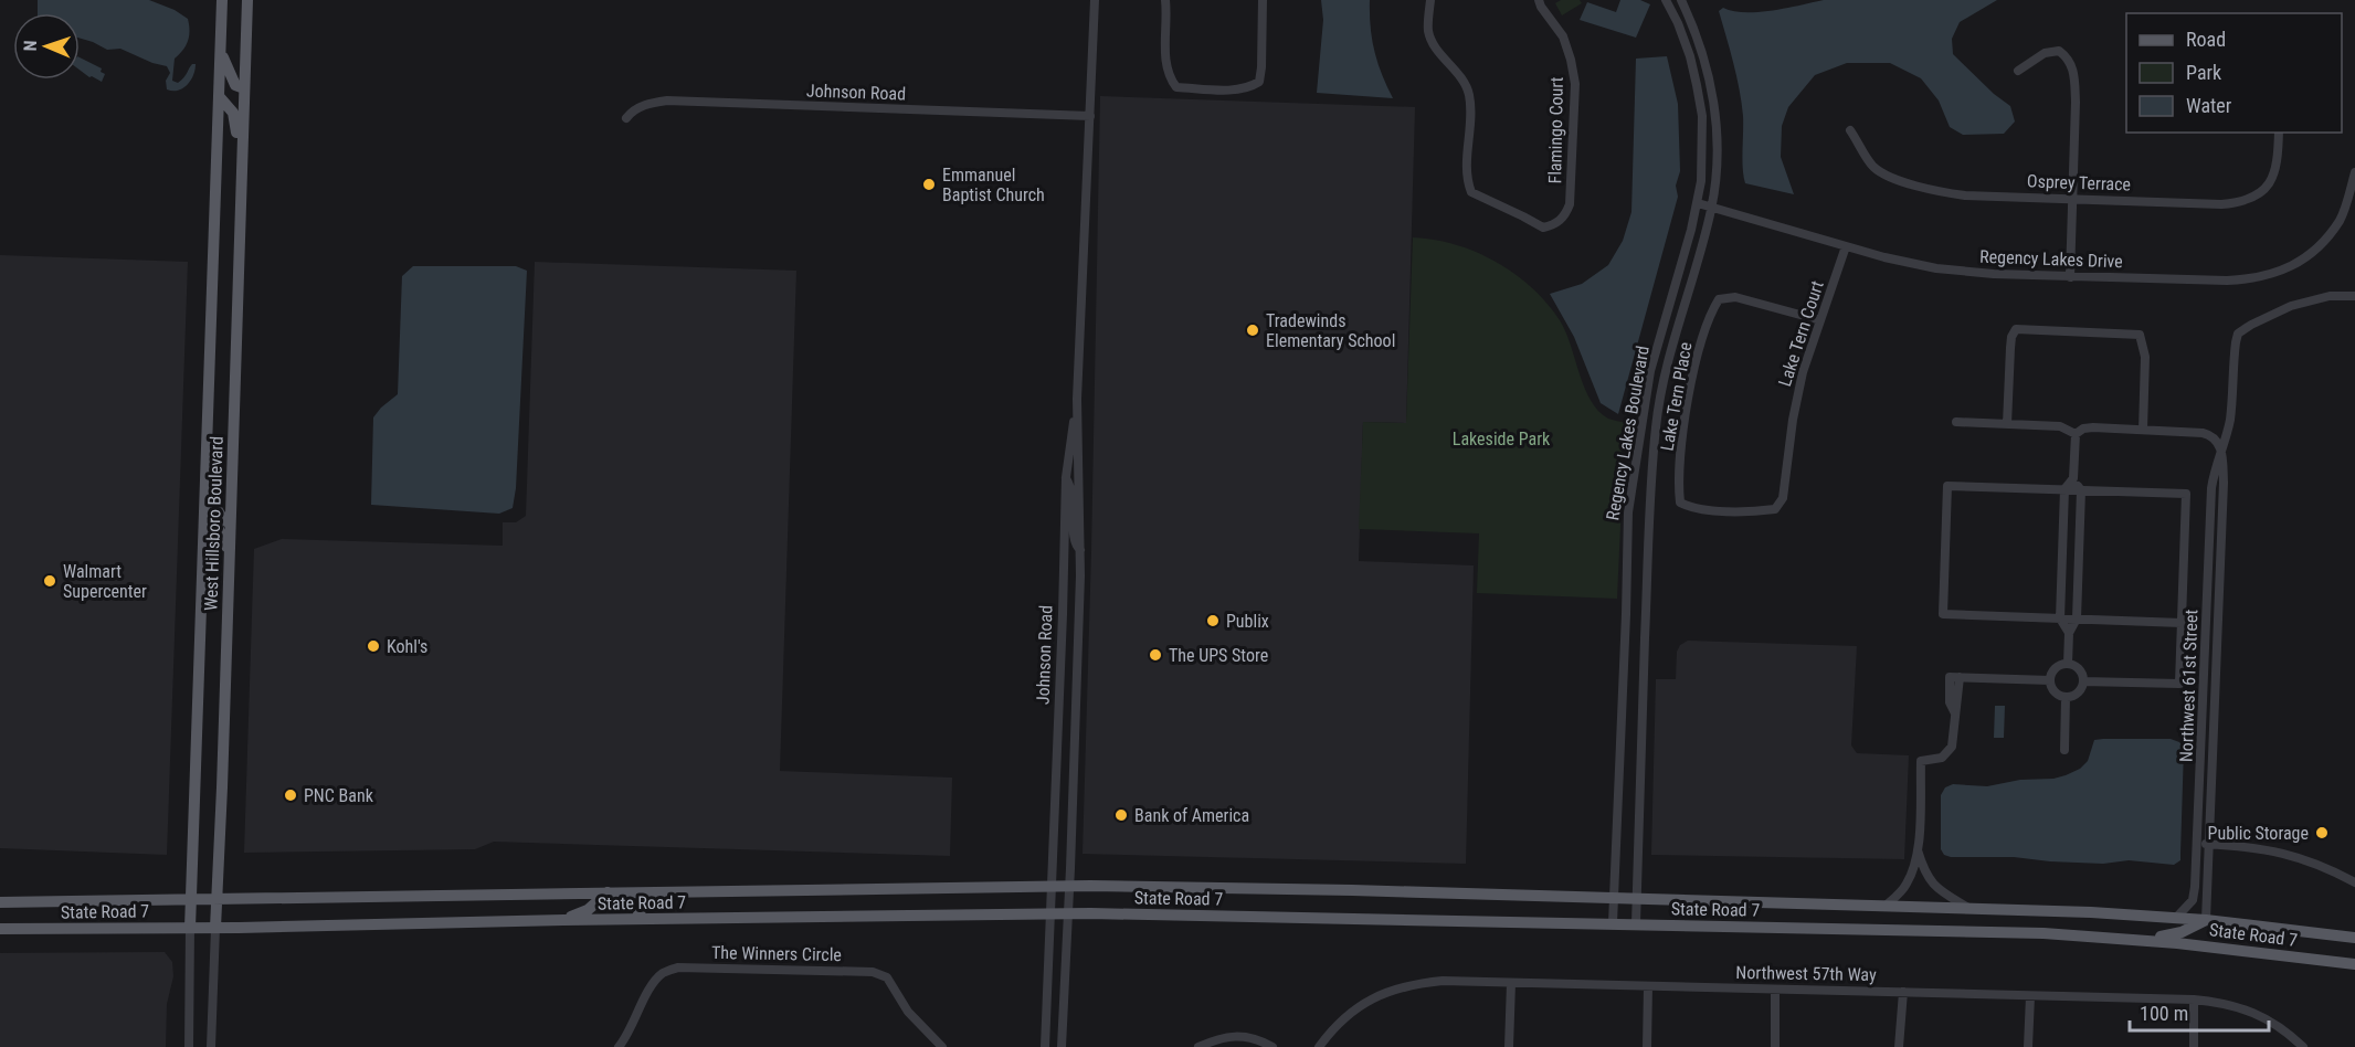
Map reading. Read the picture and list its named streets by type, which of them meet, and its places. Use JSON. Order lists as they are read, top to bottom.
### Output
{
  "streets": {
    "main road": ["West Hillsboro Boulevard", "State Road 7"],
    "street": [
      "Johnson Road",
      "Flamingo Court",
      "Osprey Terrace",
      "Regency Lakes Drive",
      "Lake Tern Court",
      "Lake Tern Place",
      "Regency Lakes Boulevard",
      "Northwest 61st Street",
      "The Winners Circle",
      "Northwest 57th Way"
    ]
  },
  "crossings": [
    ["Johnson Road", "State Road 7"],
    ["Regency Lakes Drive", "Lake Tern Court"],
    ["Regency Lakes Drive", "Regency Lakes Boulevard"],
    ["Lake Tern Court", "Lake Tern Place"],
    ["Regency Lakes Boulevard", "State Road 7"],
    ["West Hillsboro Boulevard", "State Road 7"],
    ["Northwest 61st Street", "State Road 7"]
  ],
  "parks": ["Lakeside Park"],
  "places": [
    "Emmanuel Baptist Church",
    "Tradewinds Elementary School",
    "Walmart Supercenter",
    "Publix",
    "Kohl's",
    "The UPS Store",
    "PNC Bank",
    "Bank of America",
    "Public Storage"
  ],
  "legend": ["Road", "Park", "Water"],
  "scale_bar": "100 m",
  "north": "left"
}
